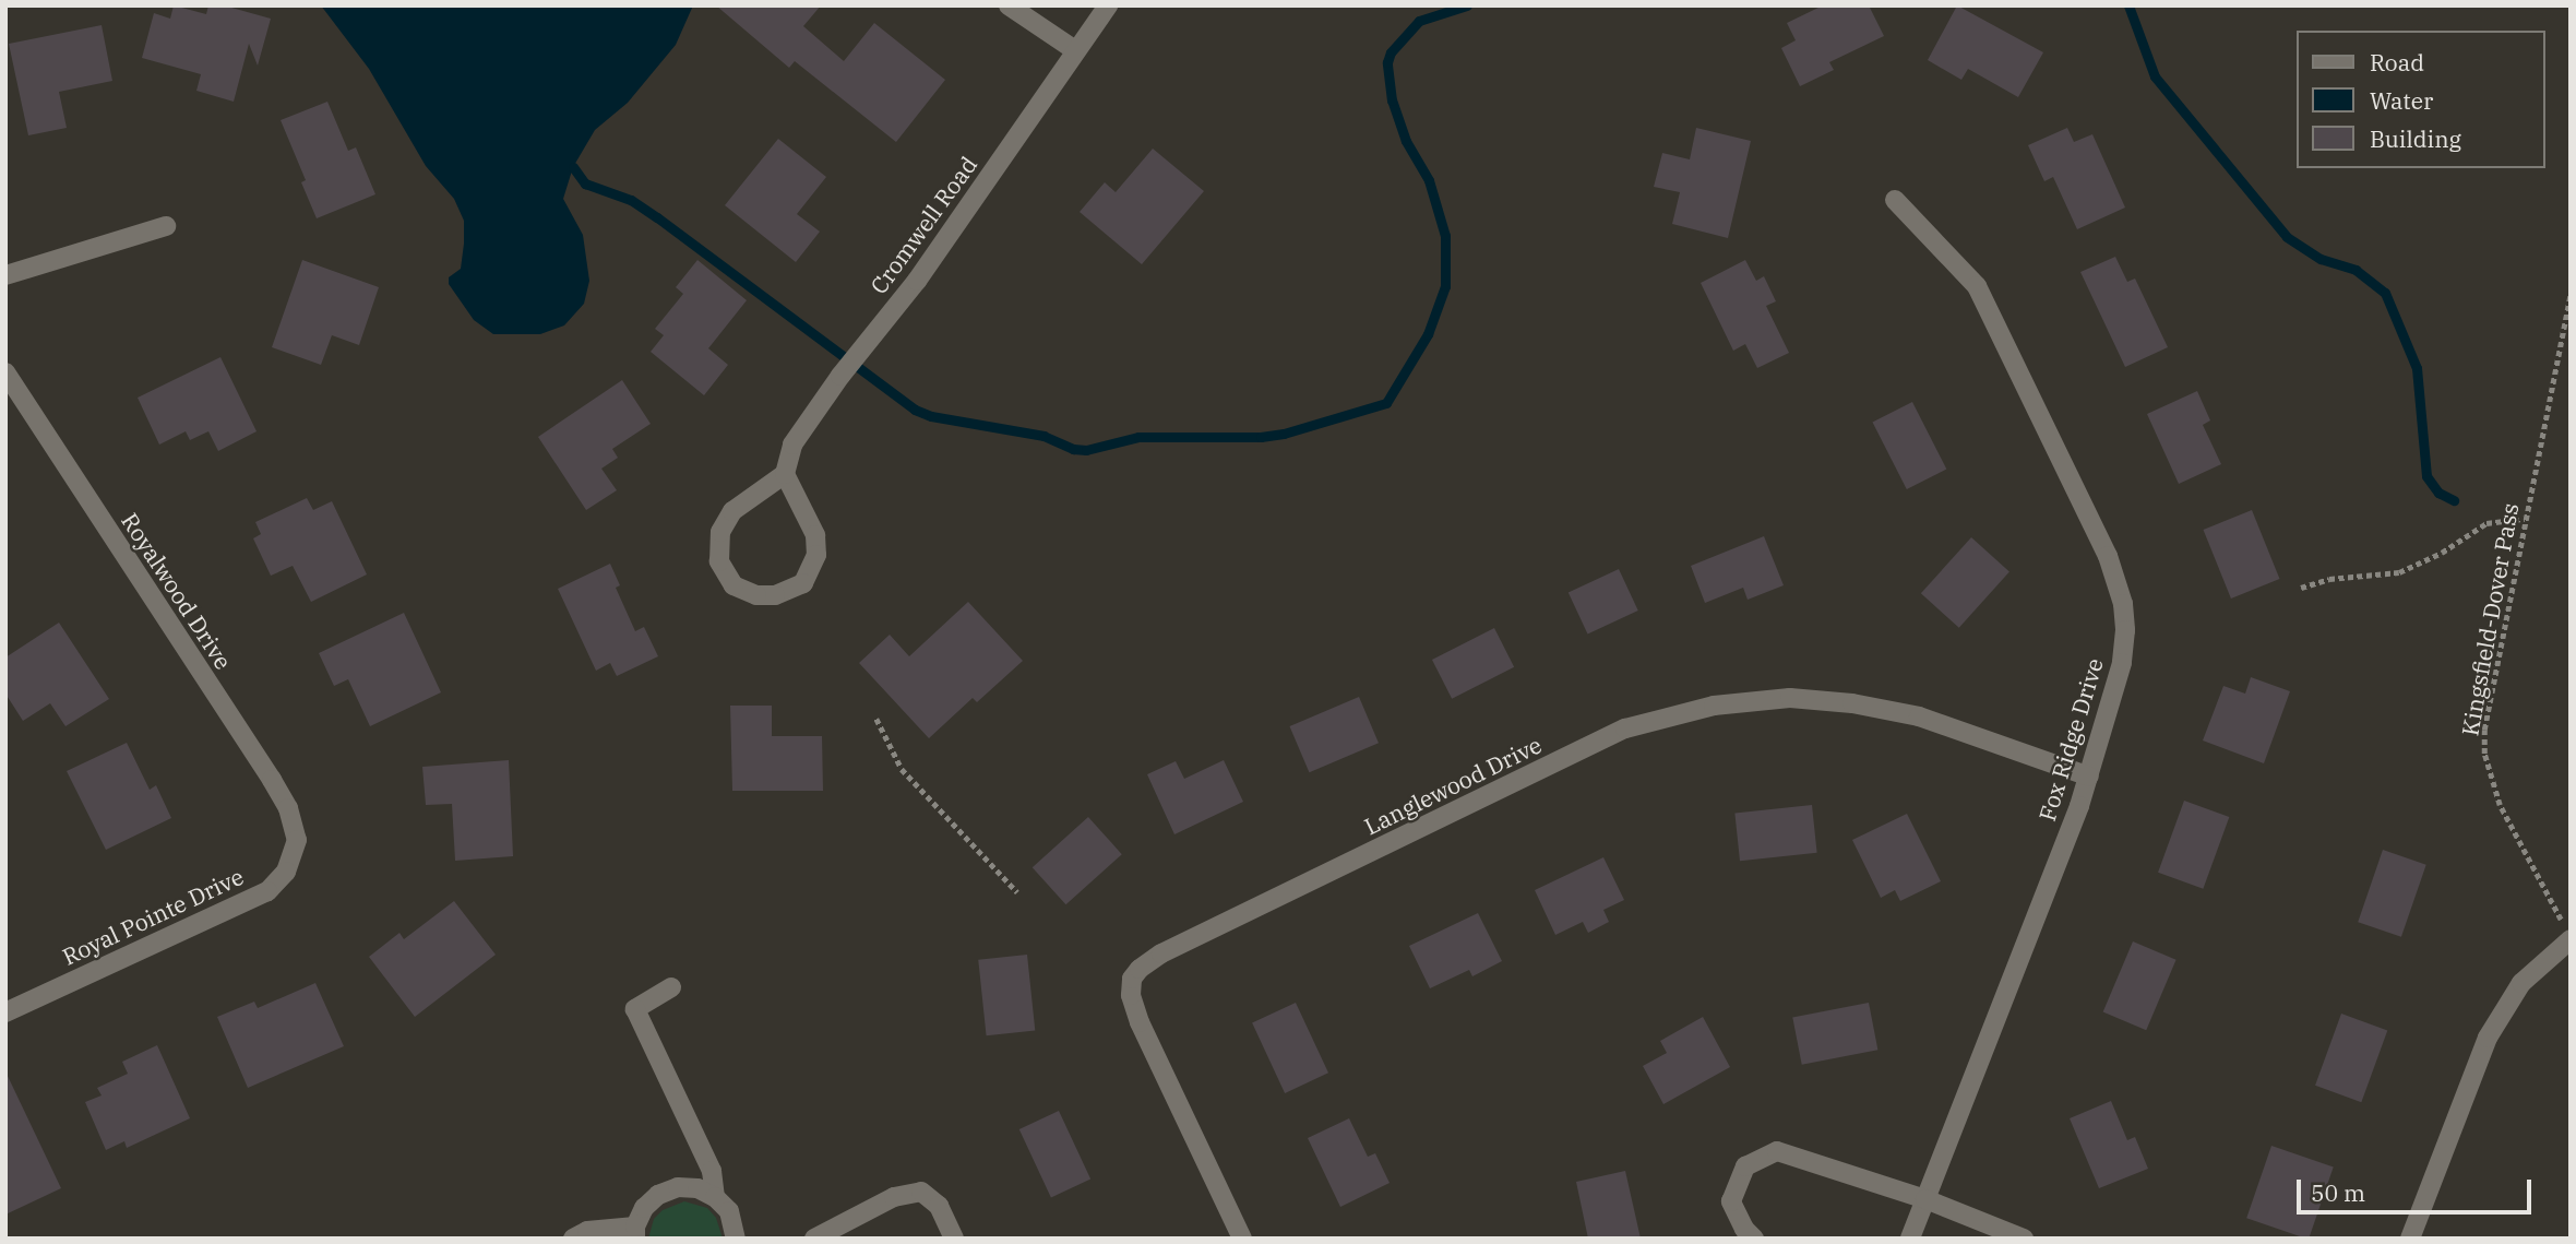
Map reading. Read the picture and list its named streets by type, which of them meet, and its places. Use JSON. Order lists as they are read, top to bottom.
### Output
{
  "streets": {
    "street": [
      "Cromwell Road",
      "Royalwood Drive",
      "Fox Ridge Drive",
      "Langlewood Drive",
      "Royal Pointe Drive"
    ],
    "path": ["Kingsfield-Dover Pass"]
  },
  "crossings": [
    ["Royalwood Drive", "Royal Pointe Drive"],
    ["Fox Ridge Drive", "Langlewood Drive"]
  ],
  "legend": ["Road", "Water", "Building"],
  "scale_bar": "50 m"
}
